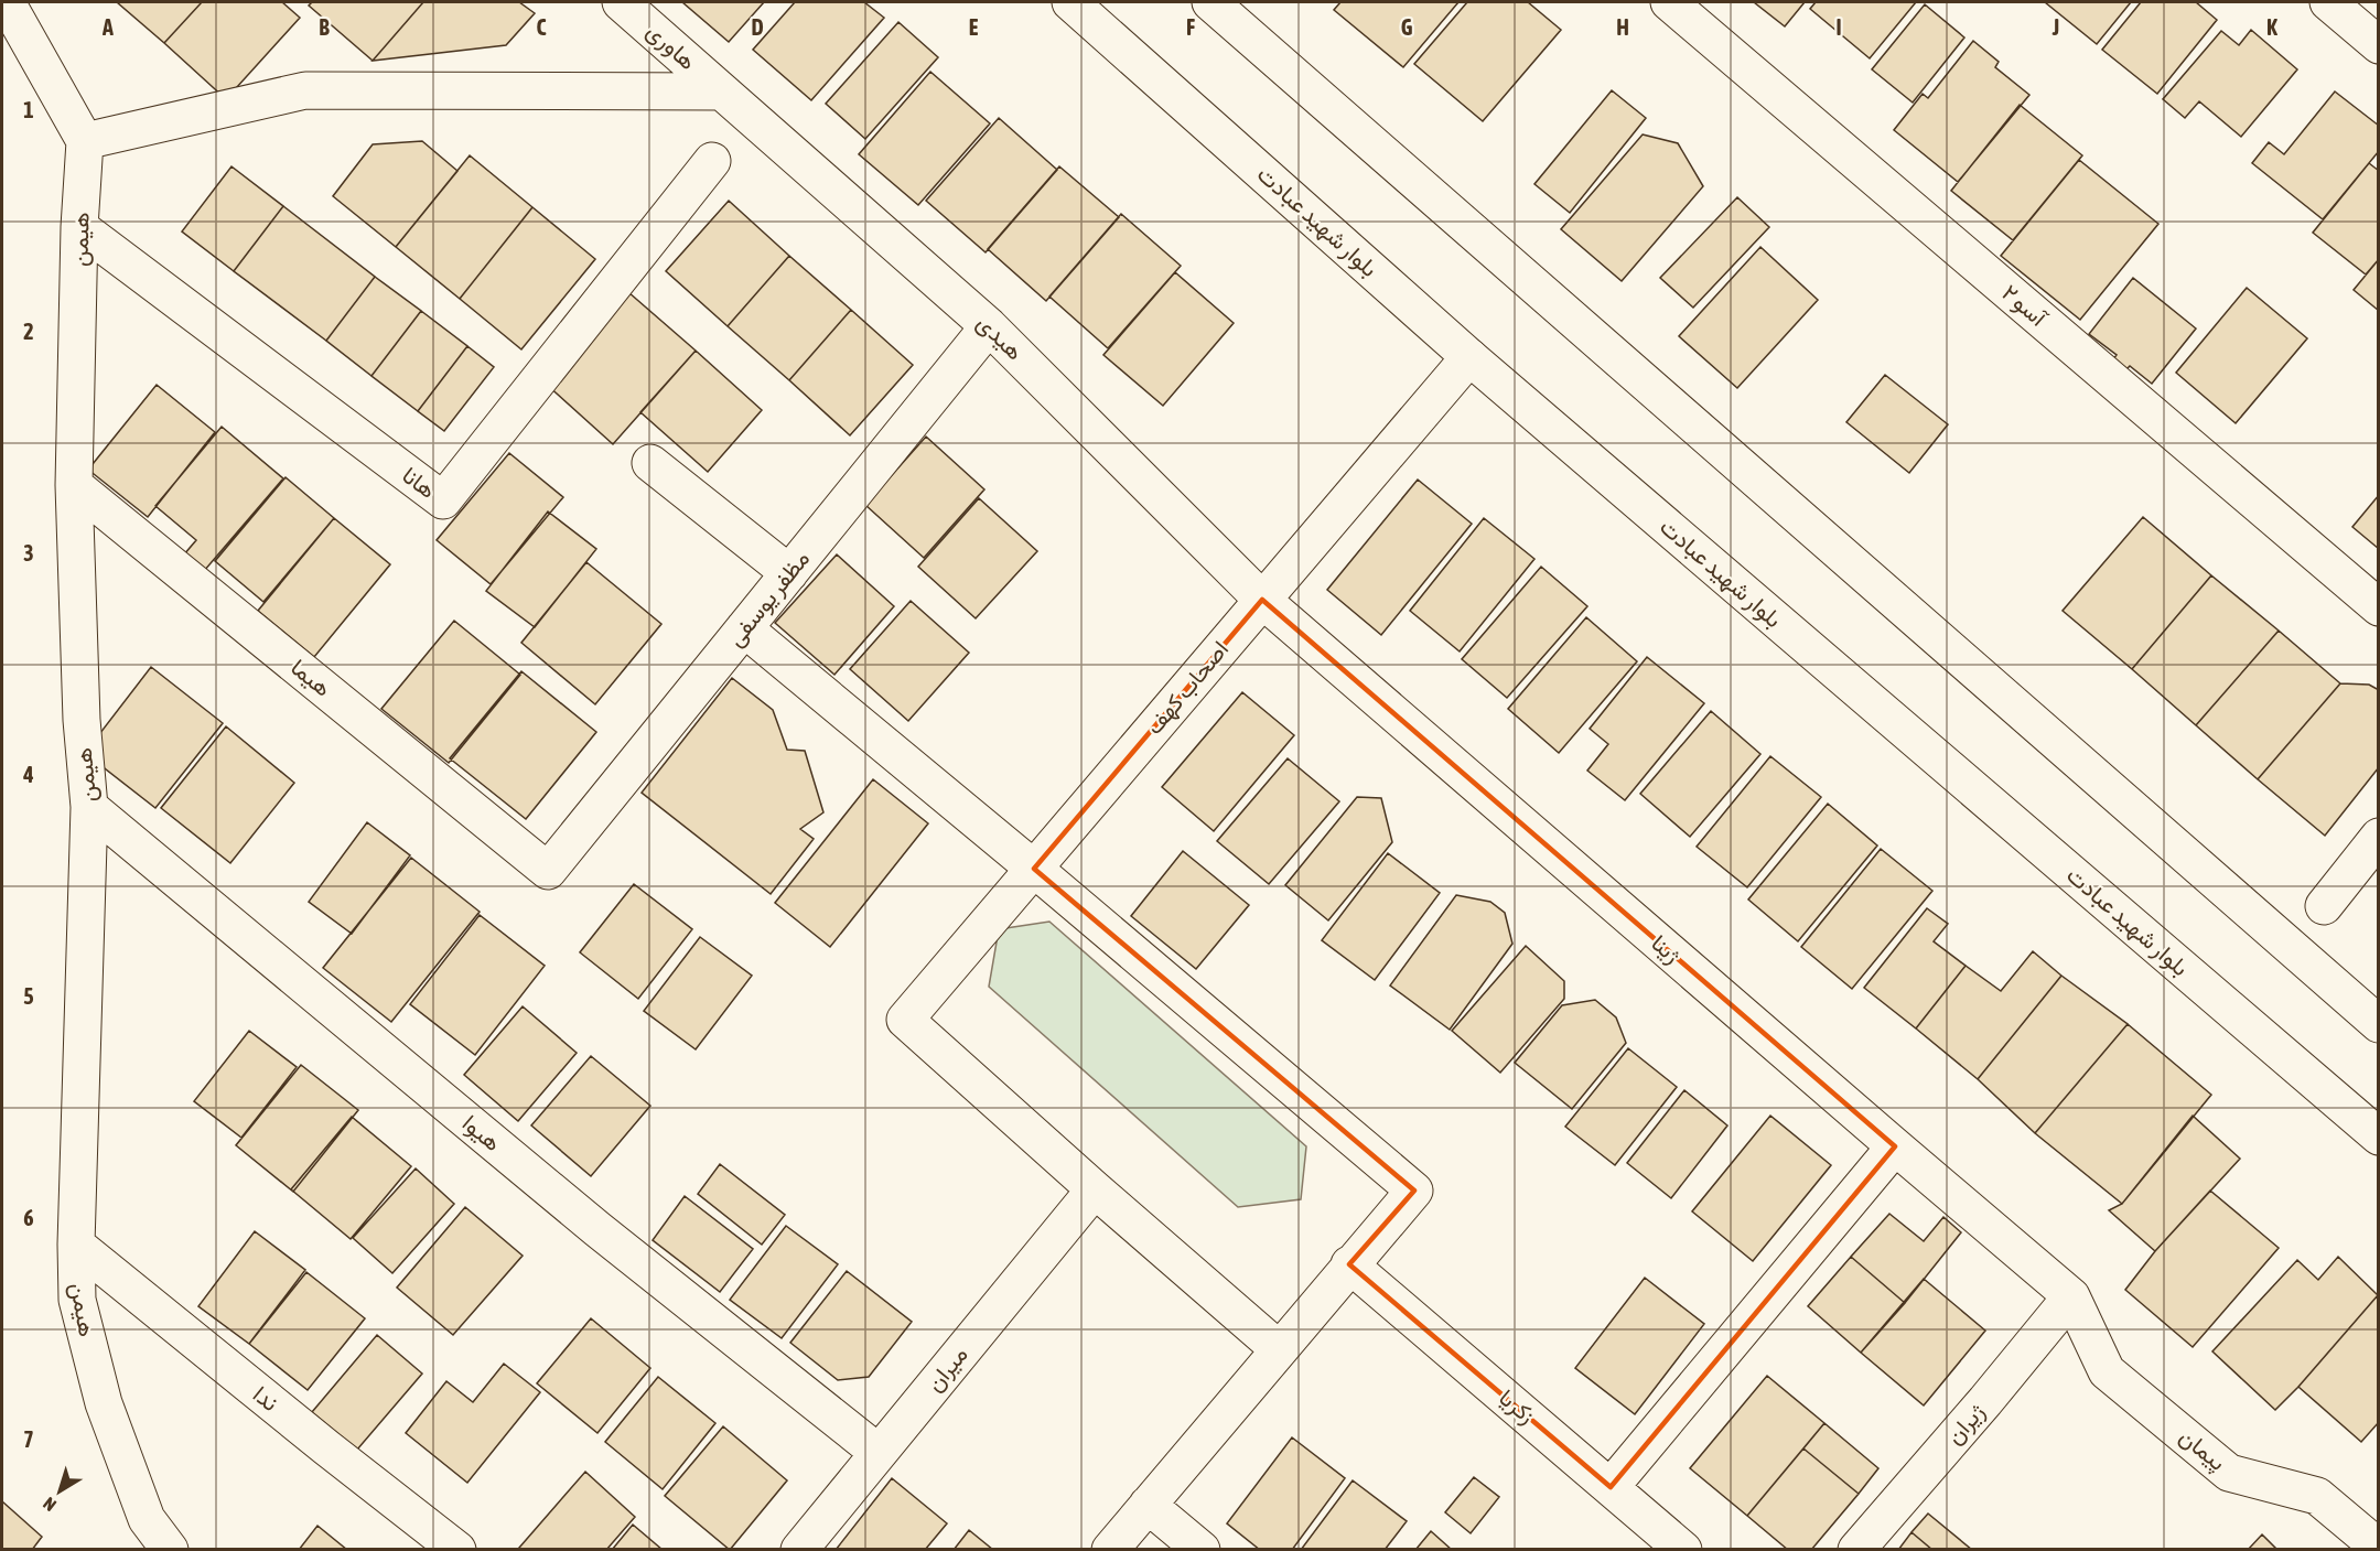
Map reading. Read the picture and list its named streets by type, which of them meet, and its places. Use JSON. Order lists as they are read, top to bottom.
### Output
{
  "streets": {
    "street": [
      "هاوری",
      "بلوار شهید عبادت",
      "هیمن",
      "آسو ۲",
      "هیدی",
      "هانا",
      "مظفر یوسفی",
      "هیما",
      "اصحاب کهف",
      "ژینا",
      "هیوا",
      "میران",
      "ندا",
      "زکریا",
      "ژیران",
      "پیمان"
    ]
  },
  "crossings": [
    ["هاوری", "هیدی"],
    ["بلوار شهید عبادت", "اصحاب کهف"],
    ["هیمن", "هانا"],
    ["هیمن", "هیما"],
    ["هیمن", "هیوا"],
    ["هیمن", "ندا"],
    ["هیدی", "مظفر یوسفی"],
    ["هیدی", "اصحاب کهف"],
    ["هیدی", "ژینا"],
    ["مظفر یوسفی", "هیما"],
    ["اصحاب کهف", "ژینا"],
    ["اصحاب کهف", "میران"],
    ["ژینا", "ژیران"],
    ["ژینا", "پیمان"],
    ["هیوا", "میران"],
    ["ژیران", "پیمان"]
  ],
  "north": "bottom left",
  "grid": {
    "columns": [
      "A",
      "B",
      "C",
      "D",
      "E",
      "F",
      "G",
      "H",
      "I",
      "J",
      "K"
    ],
    "rows": [
      "1",
      "2",
      "3",
      "4",
      "5",
      "6",
      "7"
    ]
  }
}
